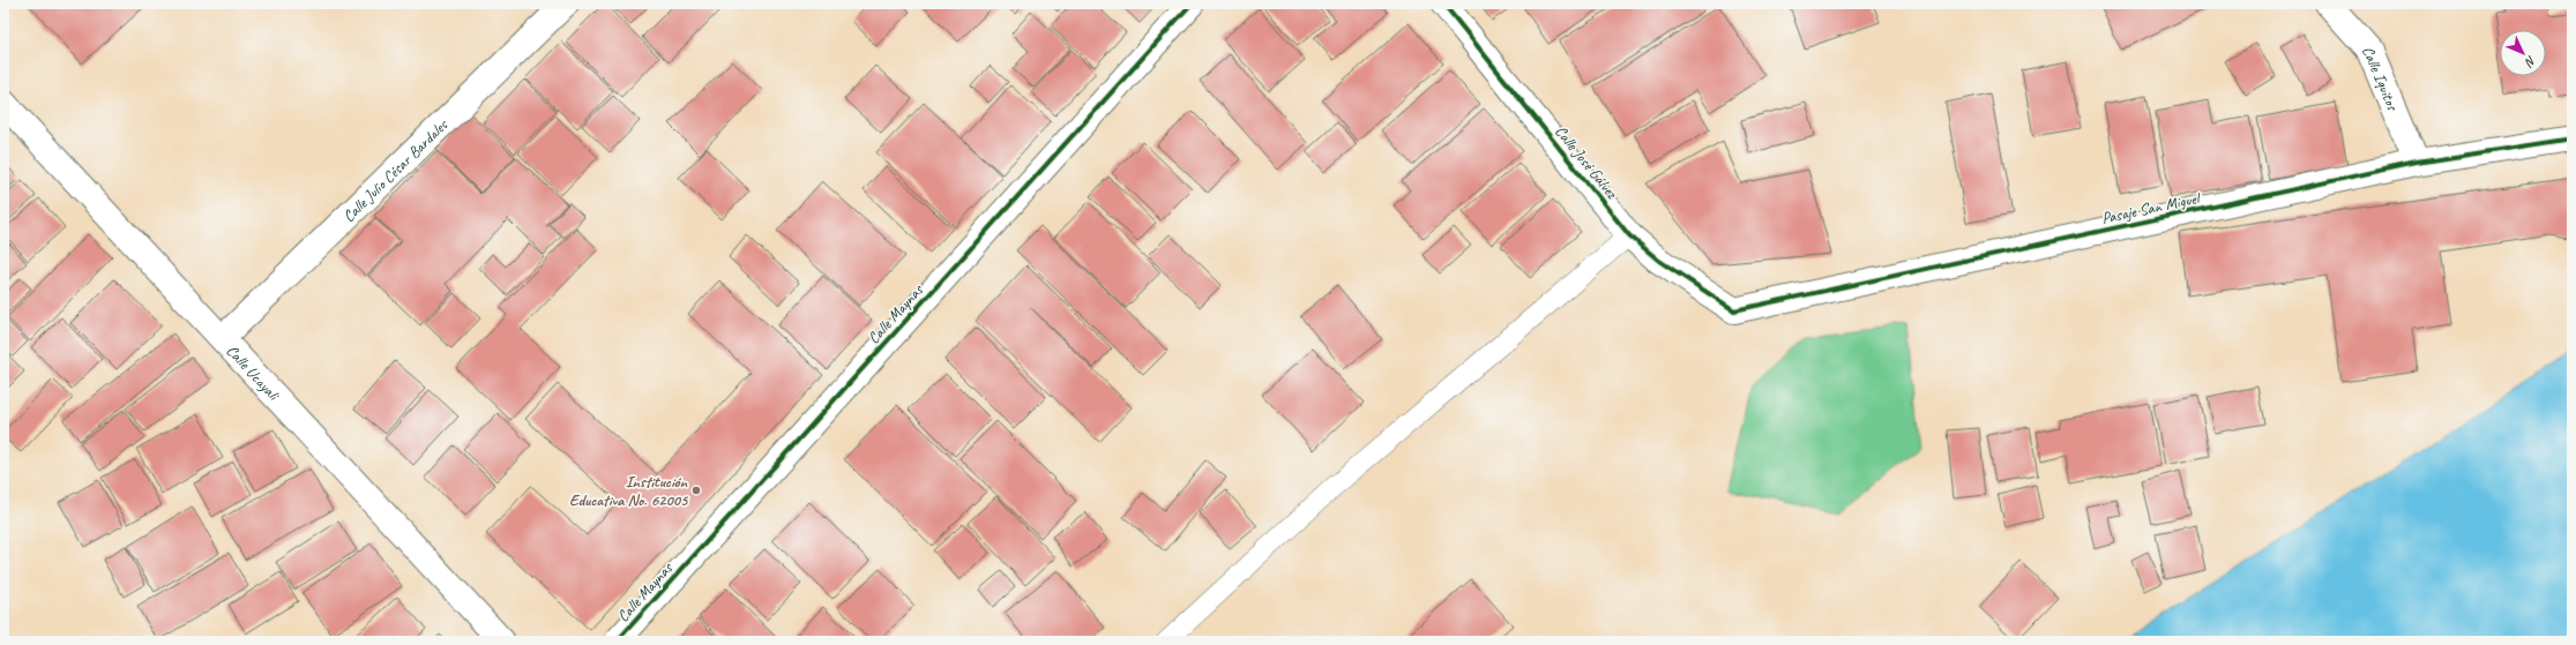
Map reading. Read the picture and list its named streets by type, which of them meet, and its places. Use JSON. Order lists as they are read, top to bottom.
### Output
{
  "streets": {
    "street": [
      "Calle Iquitos",
      "Calle José Gálvez",
      "Calle Julio César Bardales",
      "Pasaje San Miguel",
      "Calle Maynas",
      "Calle Ucayali"
    ]
  },
  "crossings": [
    ["Calle Iquitos", "Pasaje San Miguel"],
    ["Calle José Gálvez", "Pasaje San Miguel"],
    ["Calle Julio César Bardales", "Calle Ucayali"]
  ],
  "places": ["Institución Educativa No. 62005"],
  "north": "bottom right"
}
